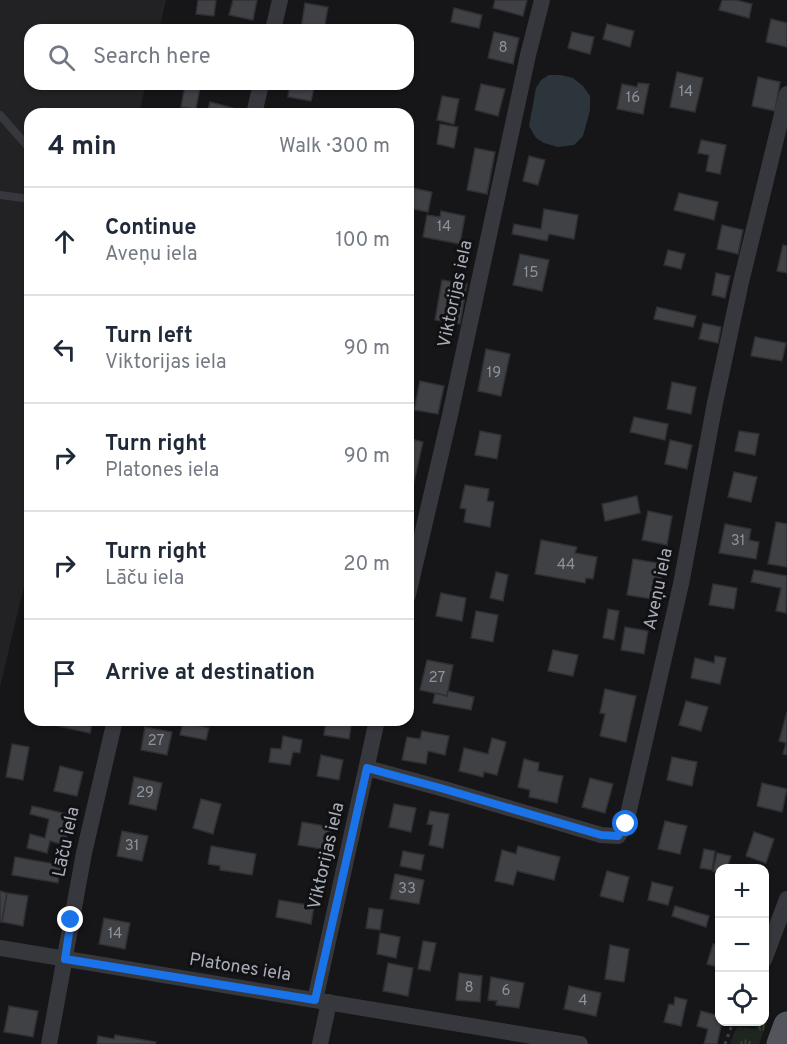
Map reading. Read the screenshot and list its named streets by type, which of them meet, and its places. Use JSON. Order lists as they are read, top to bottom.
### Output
{
  "streets": {
    "street": [
      "Viktorijas iela",
      "Aveņu iela",
      "Lāču iela",
      "Platones iela"
    ]
  },
  "crossings": [
    ["Viktorijas iela", "Aveņu iela"],
    ["Viktorijas iela", "Platones iela"],
    ["Lāču iela", "Platones iela"]
  ],
  "house_numbers": [
    "8",
    "14",
    "16",
    "14",
    "15",
    "19",
    "31",
    "44",
    "27",
    "27",
    "29",
    "31",
    "33",
    "14",
    "8",
    "6",
    "4"
  ],
  "page": {
    "search": "Search here",
    "heading": ["4 min", "Walk · 300 m"],
    "list": [
      ["Continue", "Aveņu iela", "100 m"],
      ["Turn left", "Viktorijas iela", "90 m"],
      ["Turn right", "Platones iela", "90 m"],
      ["Turn right", "Lāču iela", "20 m"],
      "Arrive at destination"
    ],
    "map_buttons": ["+", "−"]
  }
}
